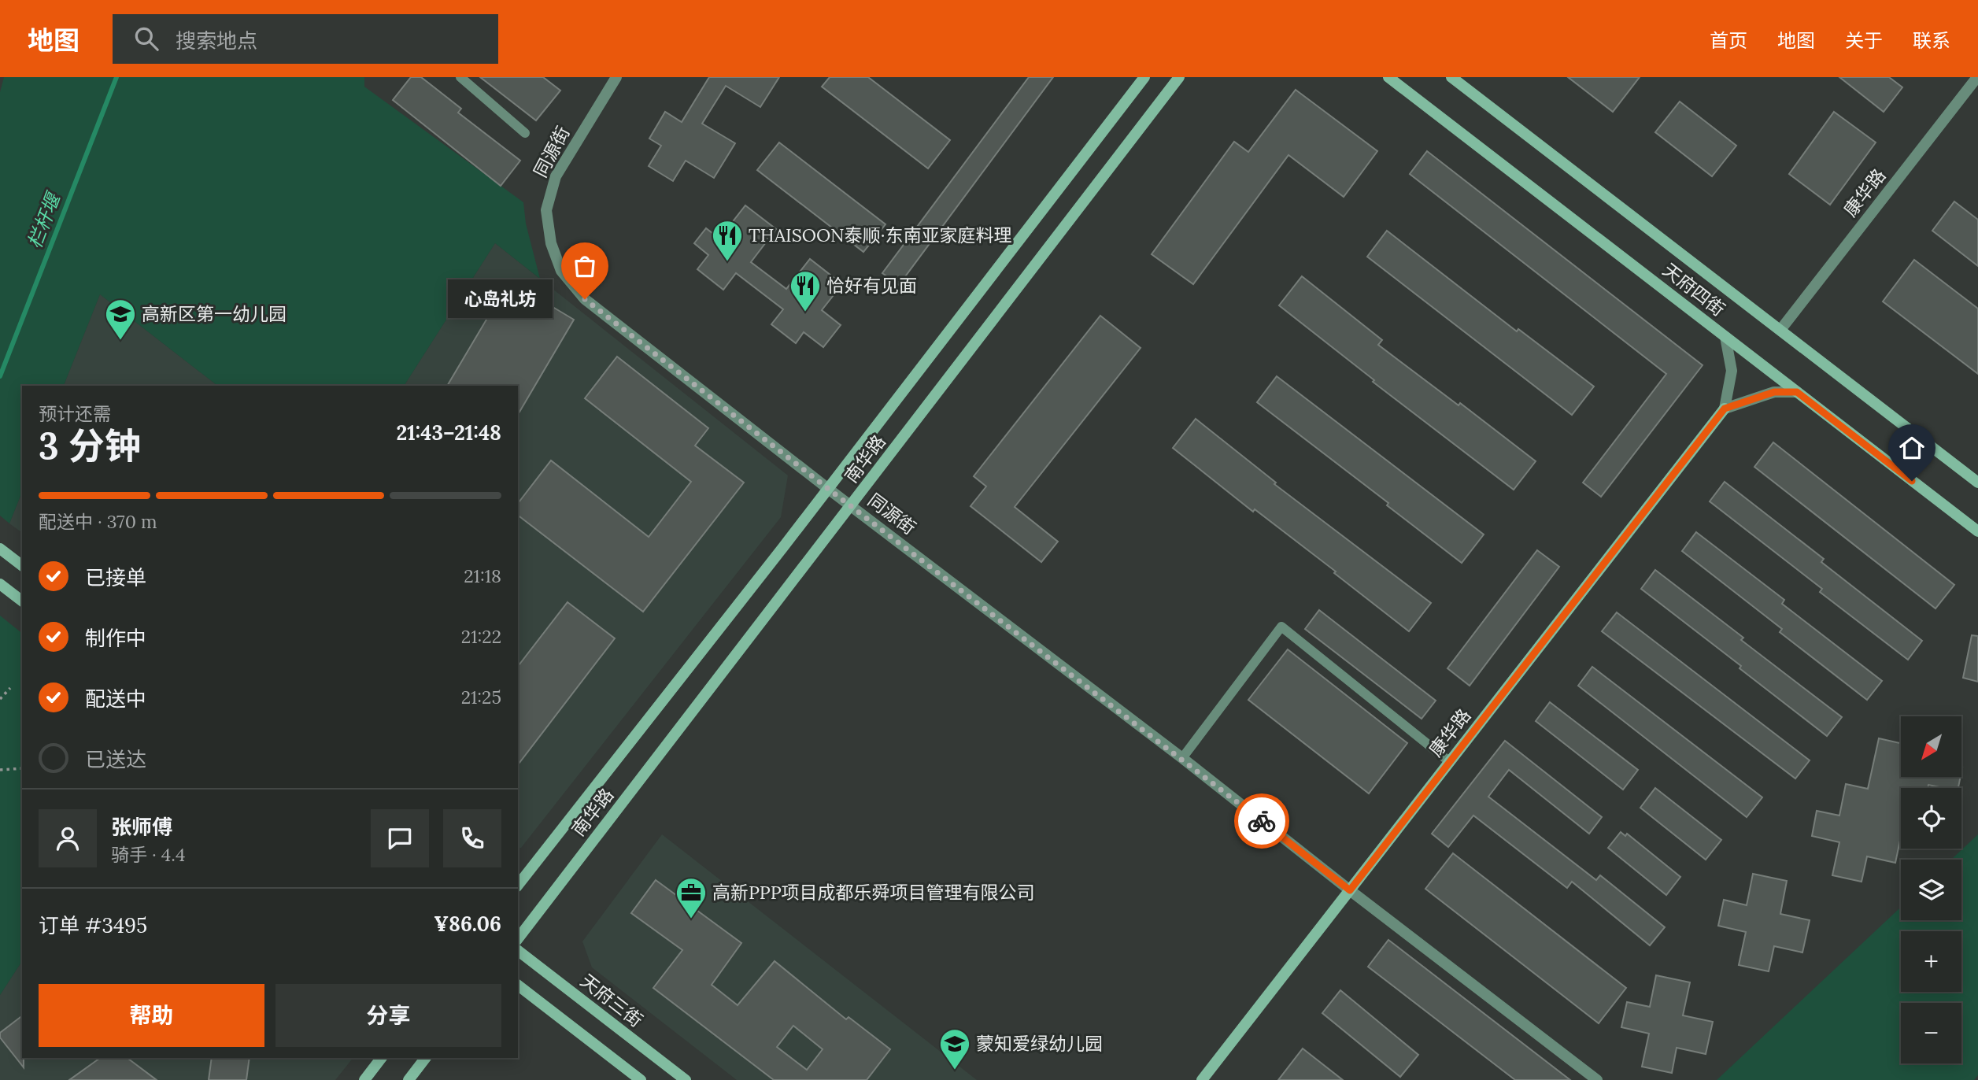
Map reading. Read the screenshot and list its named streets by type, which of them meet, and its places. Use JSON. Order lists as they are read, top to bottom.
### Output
{
  "streets": {
    "main road": [
      "康华路",
      "天府四街",
      "南华路",
      "天府三街"
    ],
    "street": ["同源街"]
  },
  "crossings": [
    ["同源街", "康华路"],
    ["同源街", "南华路"],
    ["康华路", "天府四街"]
  ],
  "water": ["栏杆堰"],
  "places": {
    "restaurant": ["THAISOON泰顺·东南亚家庭料理", "恰好有见面"],
    "other": ["心岛礼坊"],
    "school or university": ["高新区第一幼儿园", "蒙知爱绿幼儿园"],
    "office": ["高新PPP项目成都乐舜项目管理有限公司"]
  },
  "north": "bottom left",
  "page": {
    "header": "地图",
    "search": "搜索地点",
    "nav": [
      "首页",
      "地图",
      "关于",
      "联系"
    ],
    "bubble": "心岛礼坊",
    "heading": ["3 分钟", "预计还需", "21:43–21:48"],
    "panel": [
      "张师傅",
      "骑手 · 4.4",
      "订单 #3495",
      "¥86.06"
    ],
    "bar": "配送中 · 370 m",
    "list": [
      ["已接单", "21:18"],
      ["制作中", "21:22"],
      ["配送中", "21:25"],
      "已送达"
    ],
    "map_buttons": ["+", "−"],
    "buttons": ["帮助", "分享"]
  }
}
